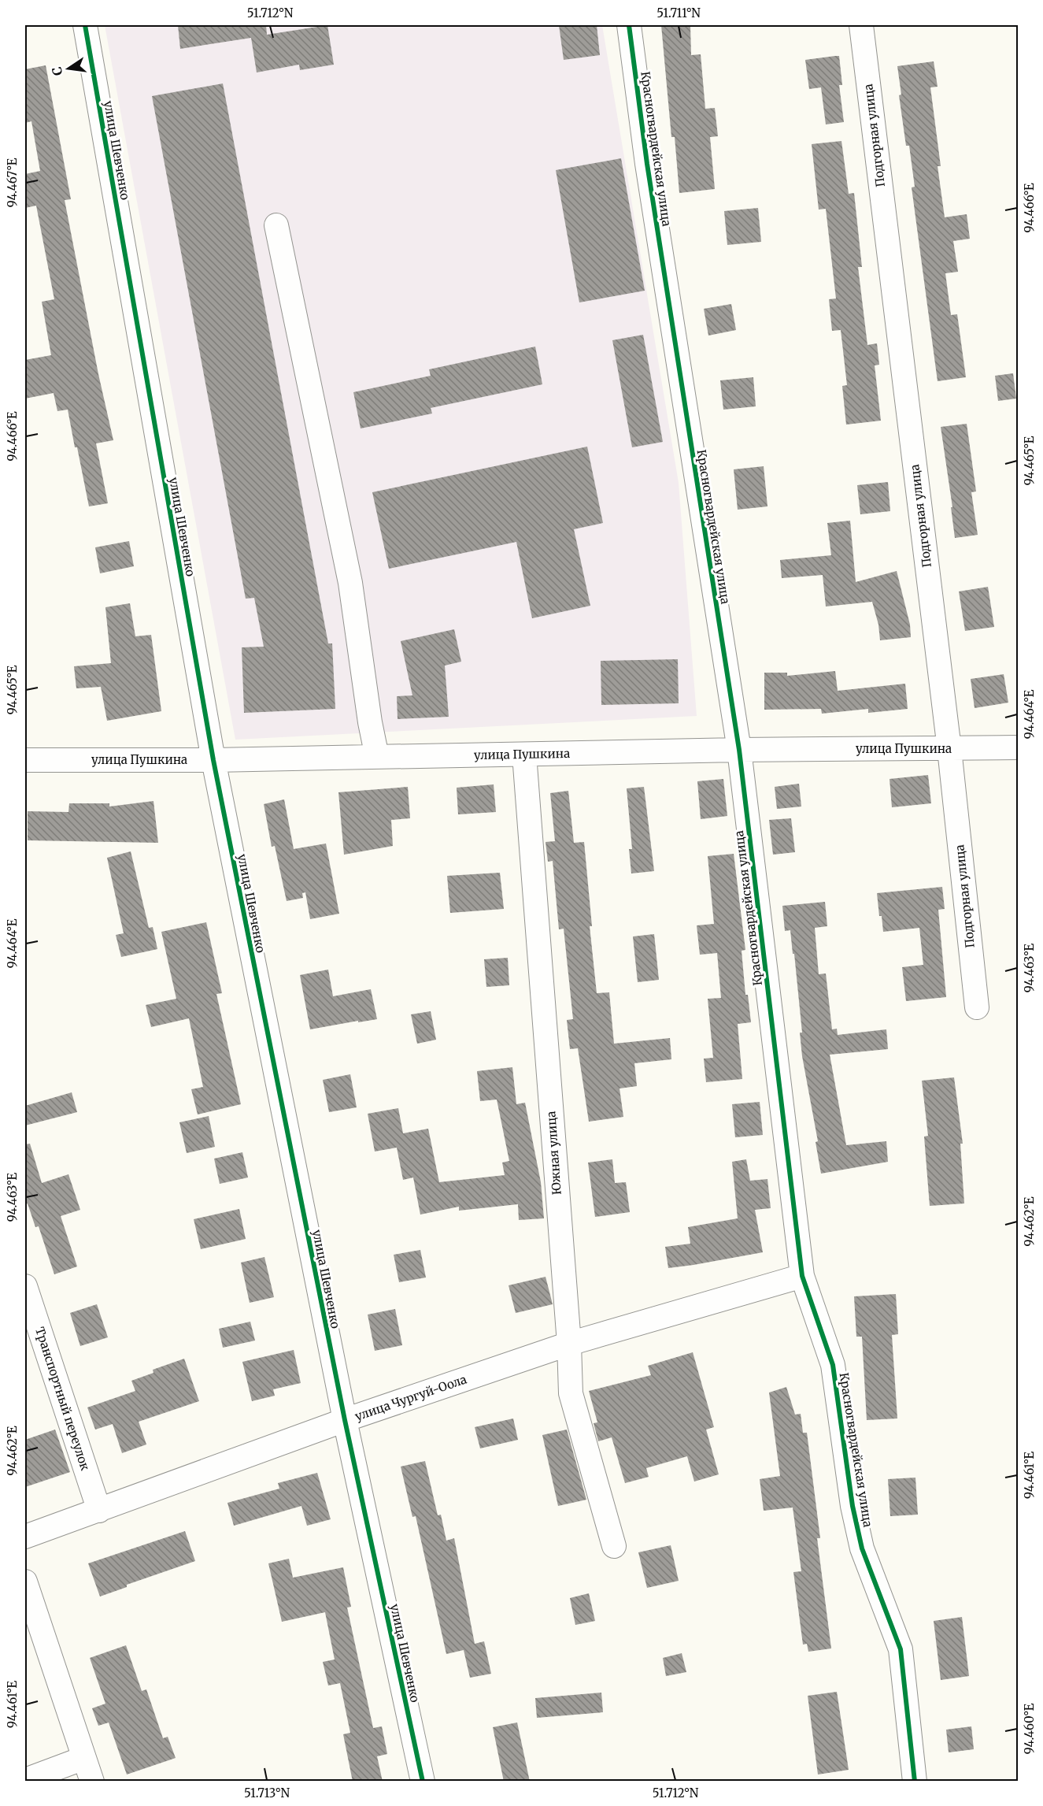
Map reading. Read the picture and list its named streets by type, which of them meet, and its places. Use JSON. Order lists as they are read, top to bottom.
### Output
{
  "streets": {
    "street": [
      "Подгорная улица",
      "Красногвардейская улица",
      "улица Шевченко",
      "улица Пушкина",
      "Южная улица",
      "улица Чургуй-Оола",
      "Транспортный переулок"
    ]
  },
  "crossings": [
    ["Подгорная улица", "улица Пушкина"],
    ["Красногвардейская улица", "улица Пушкина"],
    ["Красногвардейская улица", "улица Чургуй-Оола"],
    ["улица Шевченко", "улица Пушкина"],
    ["улица Шевченко", "улица Чургуй-Оола"],
    ["улица Пушкина", "Южная улица"],
    ["Южная улица", "улица Чургуй-Оола"],
    ["улица Чургуй-Оола", "Транспортный переулок"]
  ],
  "north": "left",
  "coordinates": [
    "51.712°N",
    "51.711°N",
    "94.467°E",
    "94.466°E",
    "94.465°E",
    "94.464°E",
    "94.463°E",
    "94.462°E",
    "94.461°E",
    "94.460°E",
    "51.713°N"
  ]
}
